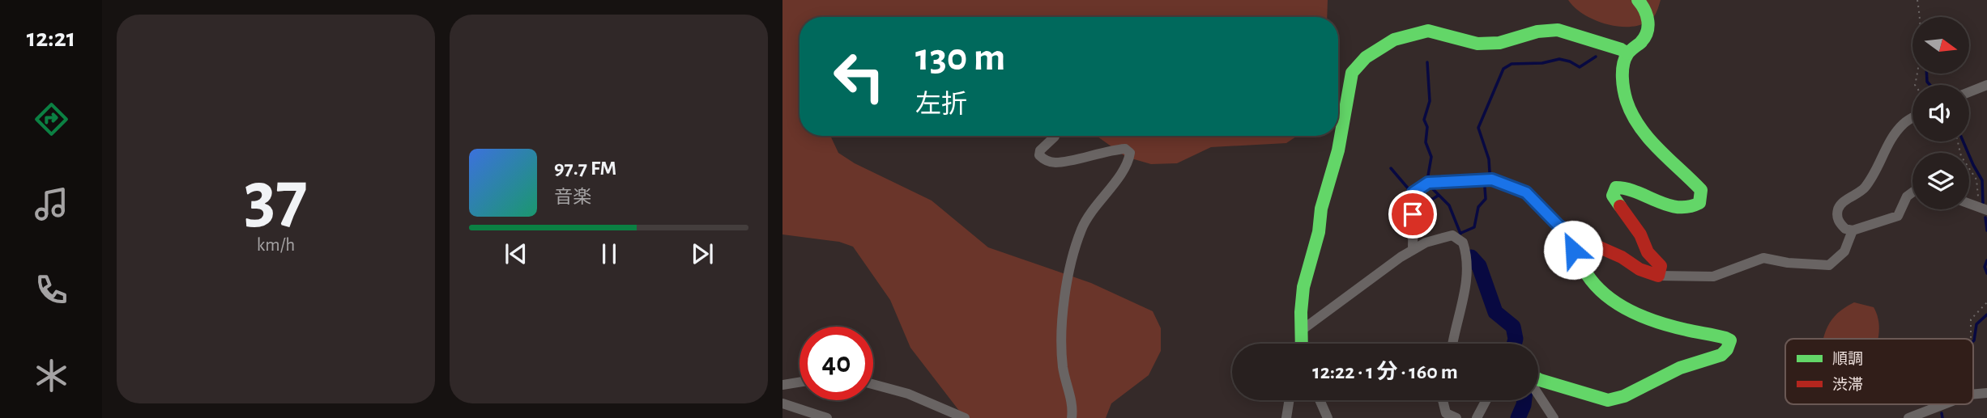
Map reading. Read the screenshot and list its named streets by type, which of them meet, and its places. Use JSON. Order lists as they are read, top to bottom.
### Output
{
  "legend": ["順調", "渋滞"],
  "north": "right",
  "page": {
    "tabs": "12:21",
    "tile": ["37", "km/h"],
    "turn": ["130 m", "左折"],
    "song": ["97.7 FM", "音楽"],
    "limit": "40",
    "trip": "12:22 · 1 分 · 160 m"
  }
}
